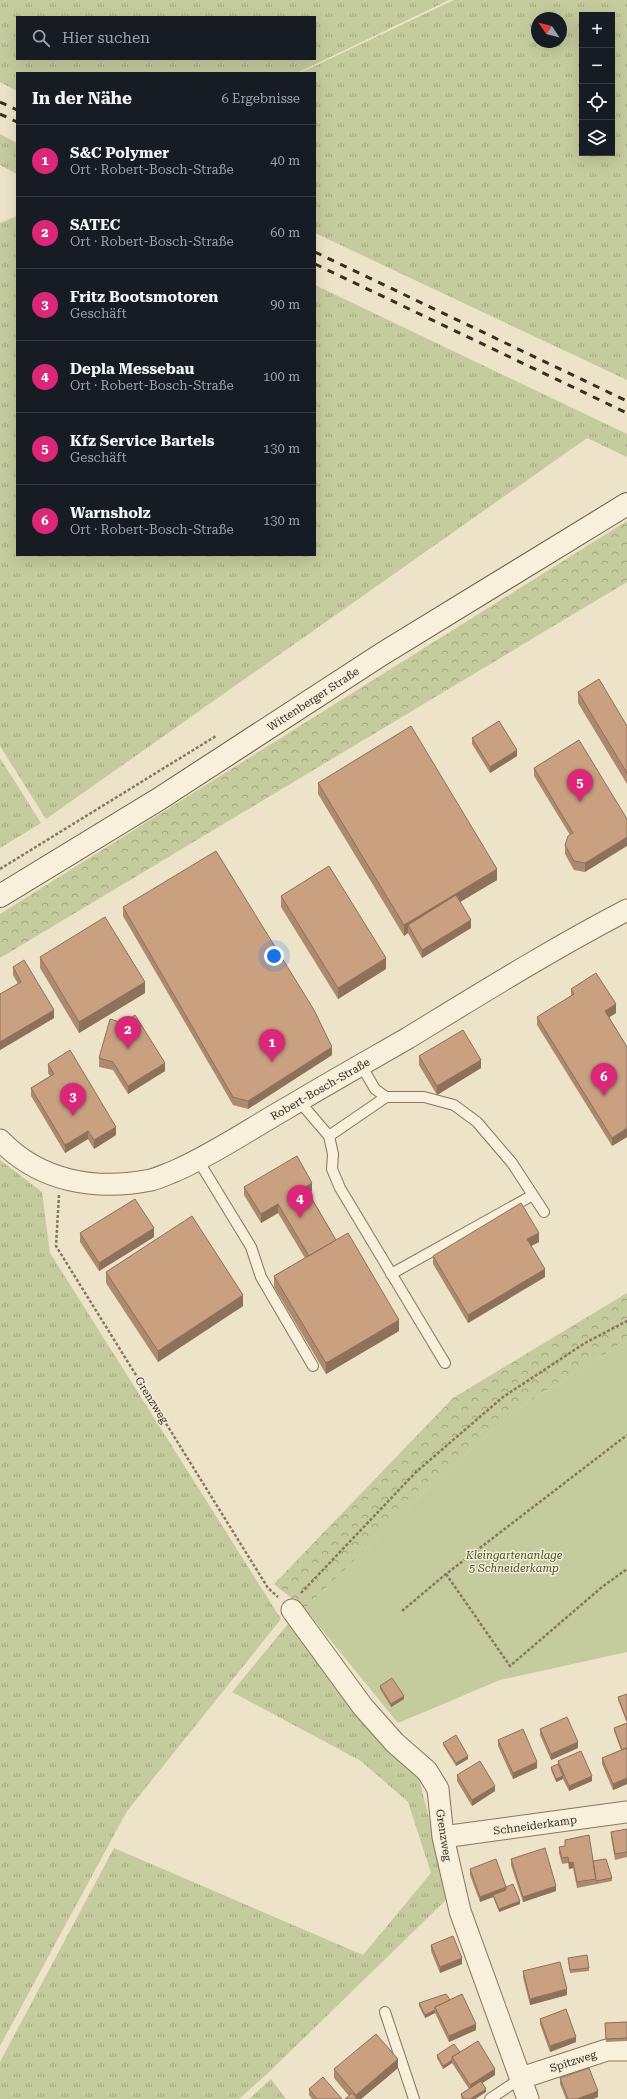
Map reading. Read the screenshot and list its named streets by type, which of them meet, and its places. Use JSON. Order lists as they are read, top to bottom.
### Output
{
  "streets": {
    "main road": ["Wittenberger Straße"],
    "street": [
      "Robert-Bosch-Straße",
      "Grenzweg",
      "Schneiderkamp",
      "Spitzweg"
    ]
  },
  "crossings": [
    ["Robert-Bosch-Straße", "Grenzweg"],
    ["Grenzweg", "Schneiderkamp"],
    ["Grenzweg", "Spitzweg"]
  ],
  "parks": ["Kleingartenanlage 5 Schneiderkamp"],
  "north": "top left",
  "page": {
    "map_buttons": ["+", "−"],
    "search": "Hier suchen",
    "heading": ["In der Nähe", "6 Ergebnisse"],
    "list": [
      {
        "mark": "1",
        "name": "S&C Polymer",
        "note": "Ort · Robert-Bosch-Straße",
        "value": "40 m"
      },
      {
        "mark": "2",
        "name": "SATEC",
        "note": "Ort · Robert-Bosch-Straße",
        "value": "60 m"
      },
      {
        "mark": "3",
        "name": "Fritz Bootsmotoren",
        "note": "Geschäft",
        "value": "90 m"
      },
      {
        "mark": "4",
        "name": "Depla Messebau",
        "note": "Ort · Robert-Bosch-Straße",
        "value": "100 m"
      },
      {
        "mark": "5",
        "name": "Kfz Service Bartels",
        "note": "Geschäft",
        "value": "130 m"
      },
      {
        "mark": "6",
        "name": "Warnsholz",
        "note": "Ort · Robert-Bosch-Straße",
        "value": "130 m"
      }
    ],
    "pins": [
      "5",
      "2",
      "1",
      "6",
      "3",
      "4"
    ]
  }
}
